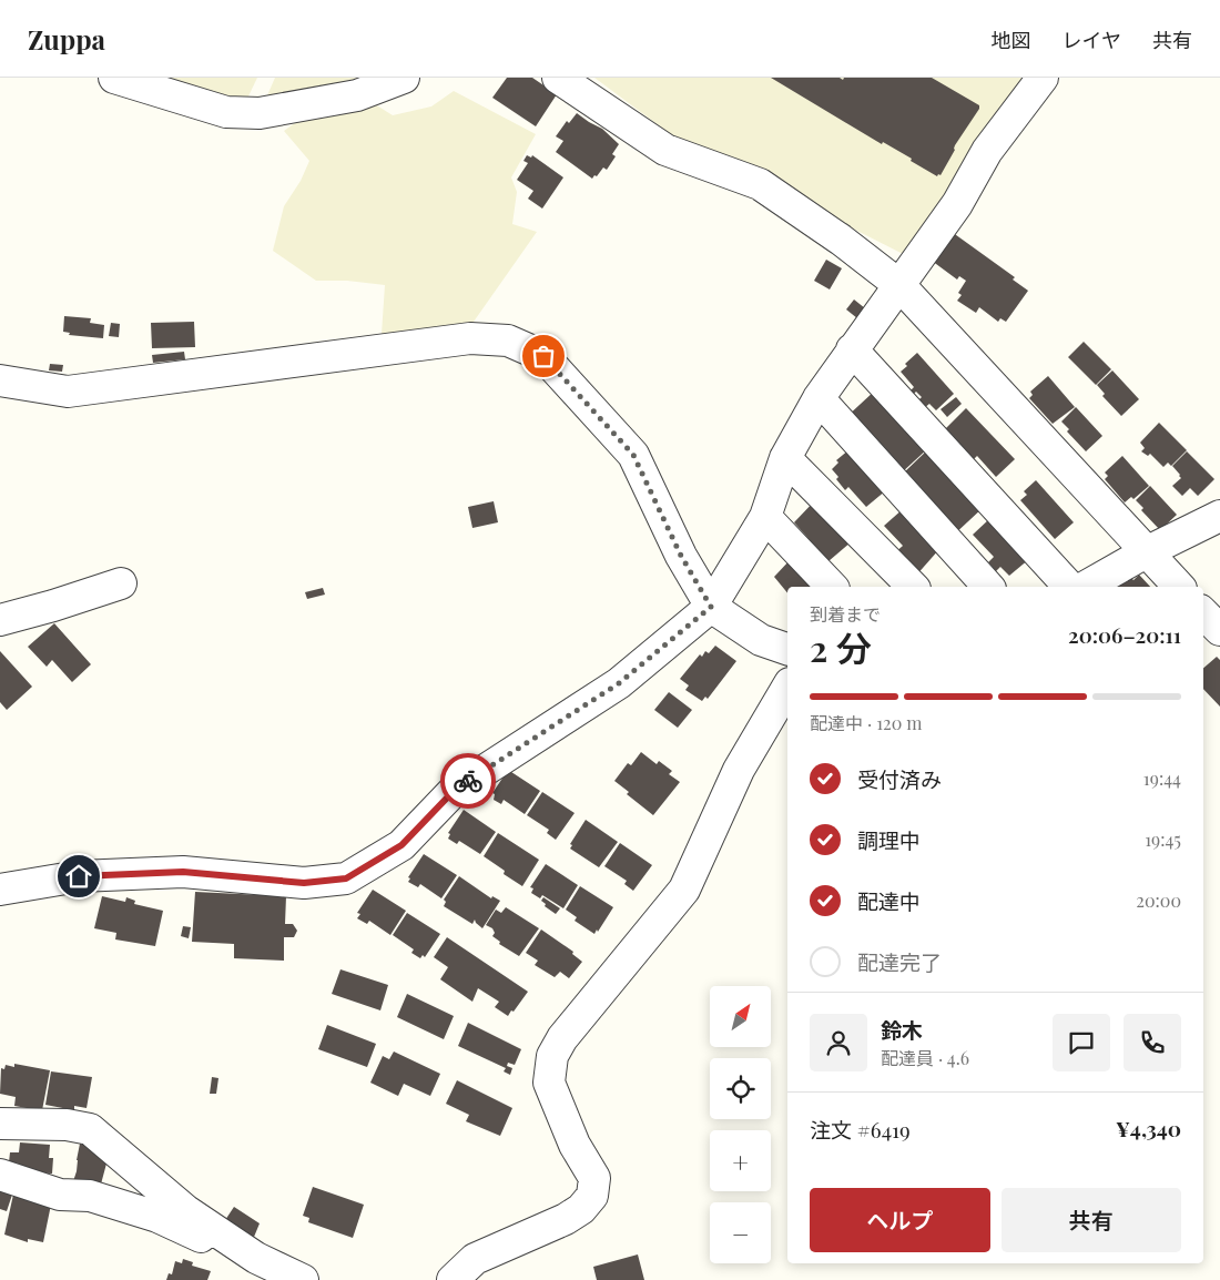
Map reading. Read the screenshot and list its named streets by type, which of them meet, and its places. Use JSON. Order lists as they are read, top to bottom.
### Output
{
  "north": "top right",
  "page": {
    "header": "Zuppa",
    "nav": ["地図", "レイヤ", "共有"],
    "heading": ["2 分", "到着まで", "20:06–20:11"],
    "panel": [
      "鈴木",
      "配達員 · 4.6",
      "注文 #6419",
      "¥4,340"
    ],
    "bar": "配達中 · 120 m",
    "list": [
      ["受付済み", "19:44"],
      ["調理中", "19:45"],
      ["配達中", "20:00"],
      "配達完了"
    ],
    "map_buttons": ["+", "−"],
    "buttons": ["ヘルプ", "共有"]
  }
}
